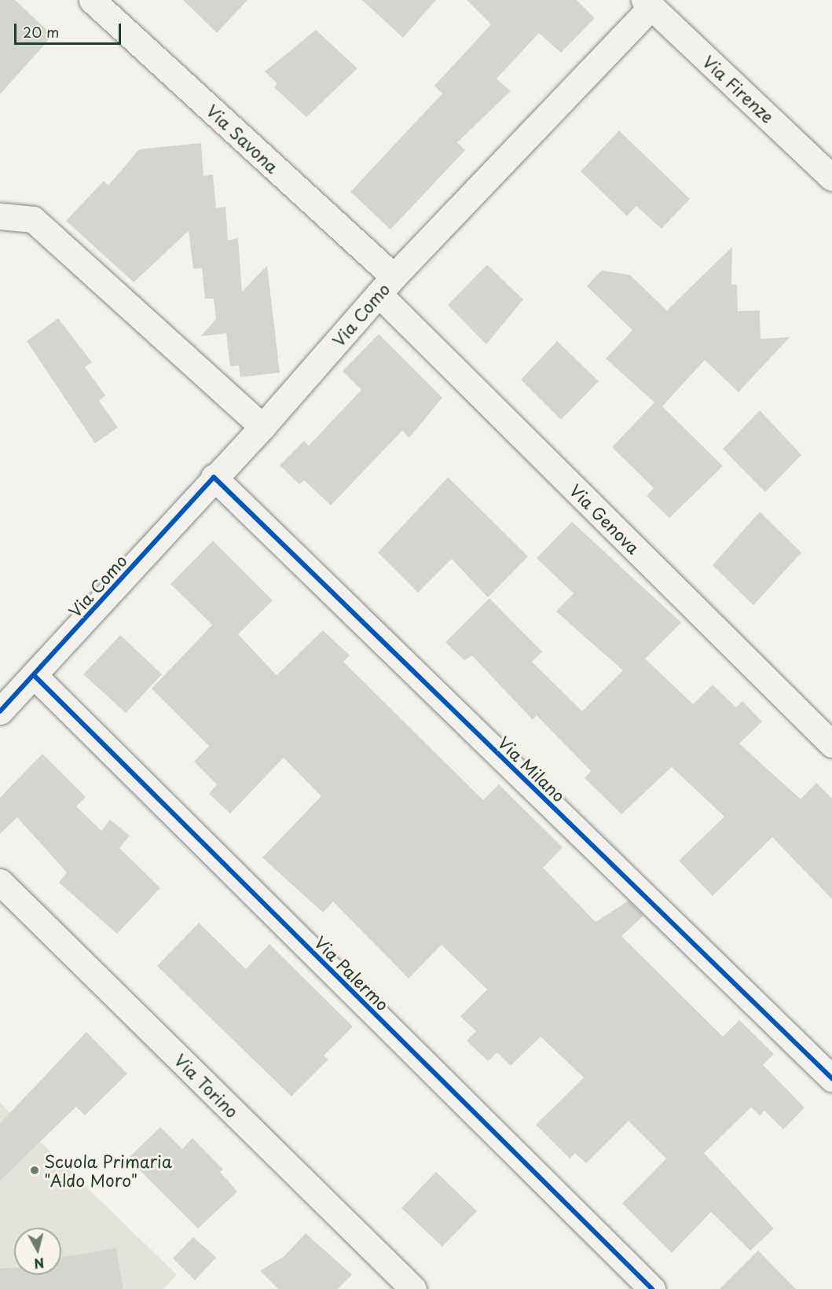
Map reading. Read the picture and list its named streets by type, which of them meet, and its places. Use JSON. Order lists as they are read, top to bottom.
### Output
{
  "streets": {
    "street": [
      "Via Firenze",
      "Via Savona",
      "Via Como",
      "Via Genova",
      "Via Milano",
      "Via Palermo",
      "Via Torino"
    ]
  },
  "crossings": [
    ["Via Firenze", "Via Como"],
    ["Via Savona", "Via Como"],
    ["Via Savona", "Via Genova"],
    ["Via Como", "Via Genova"],
    ["Via Como", "Via Milano"],
    ["Via Como", "Via Palermo"]
  ],
  "places": ["Scuola Primaria \"Aldo Moro\""],
  "scale_bar": "20 m",
  "north": "bottom"
}
